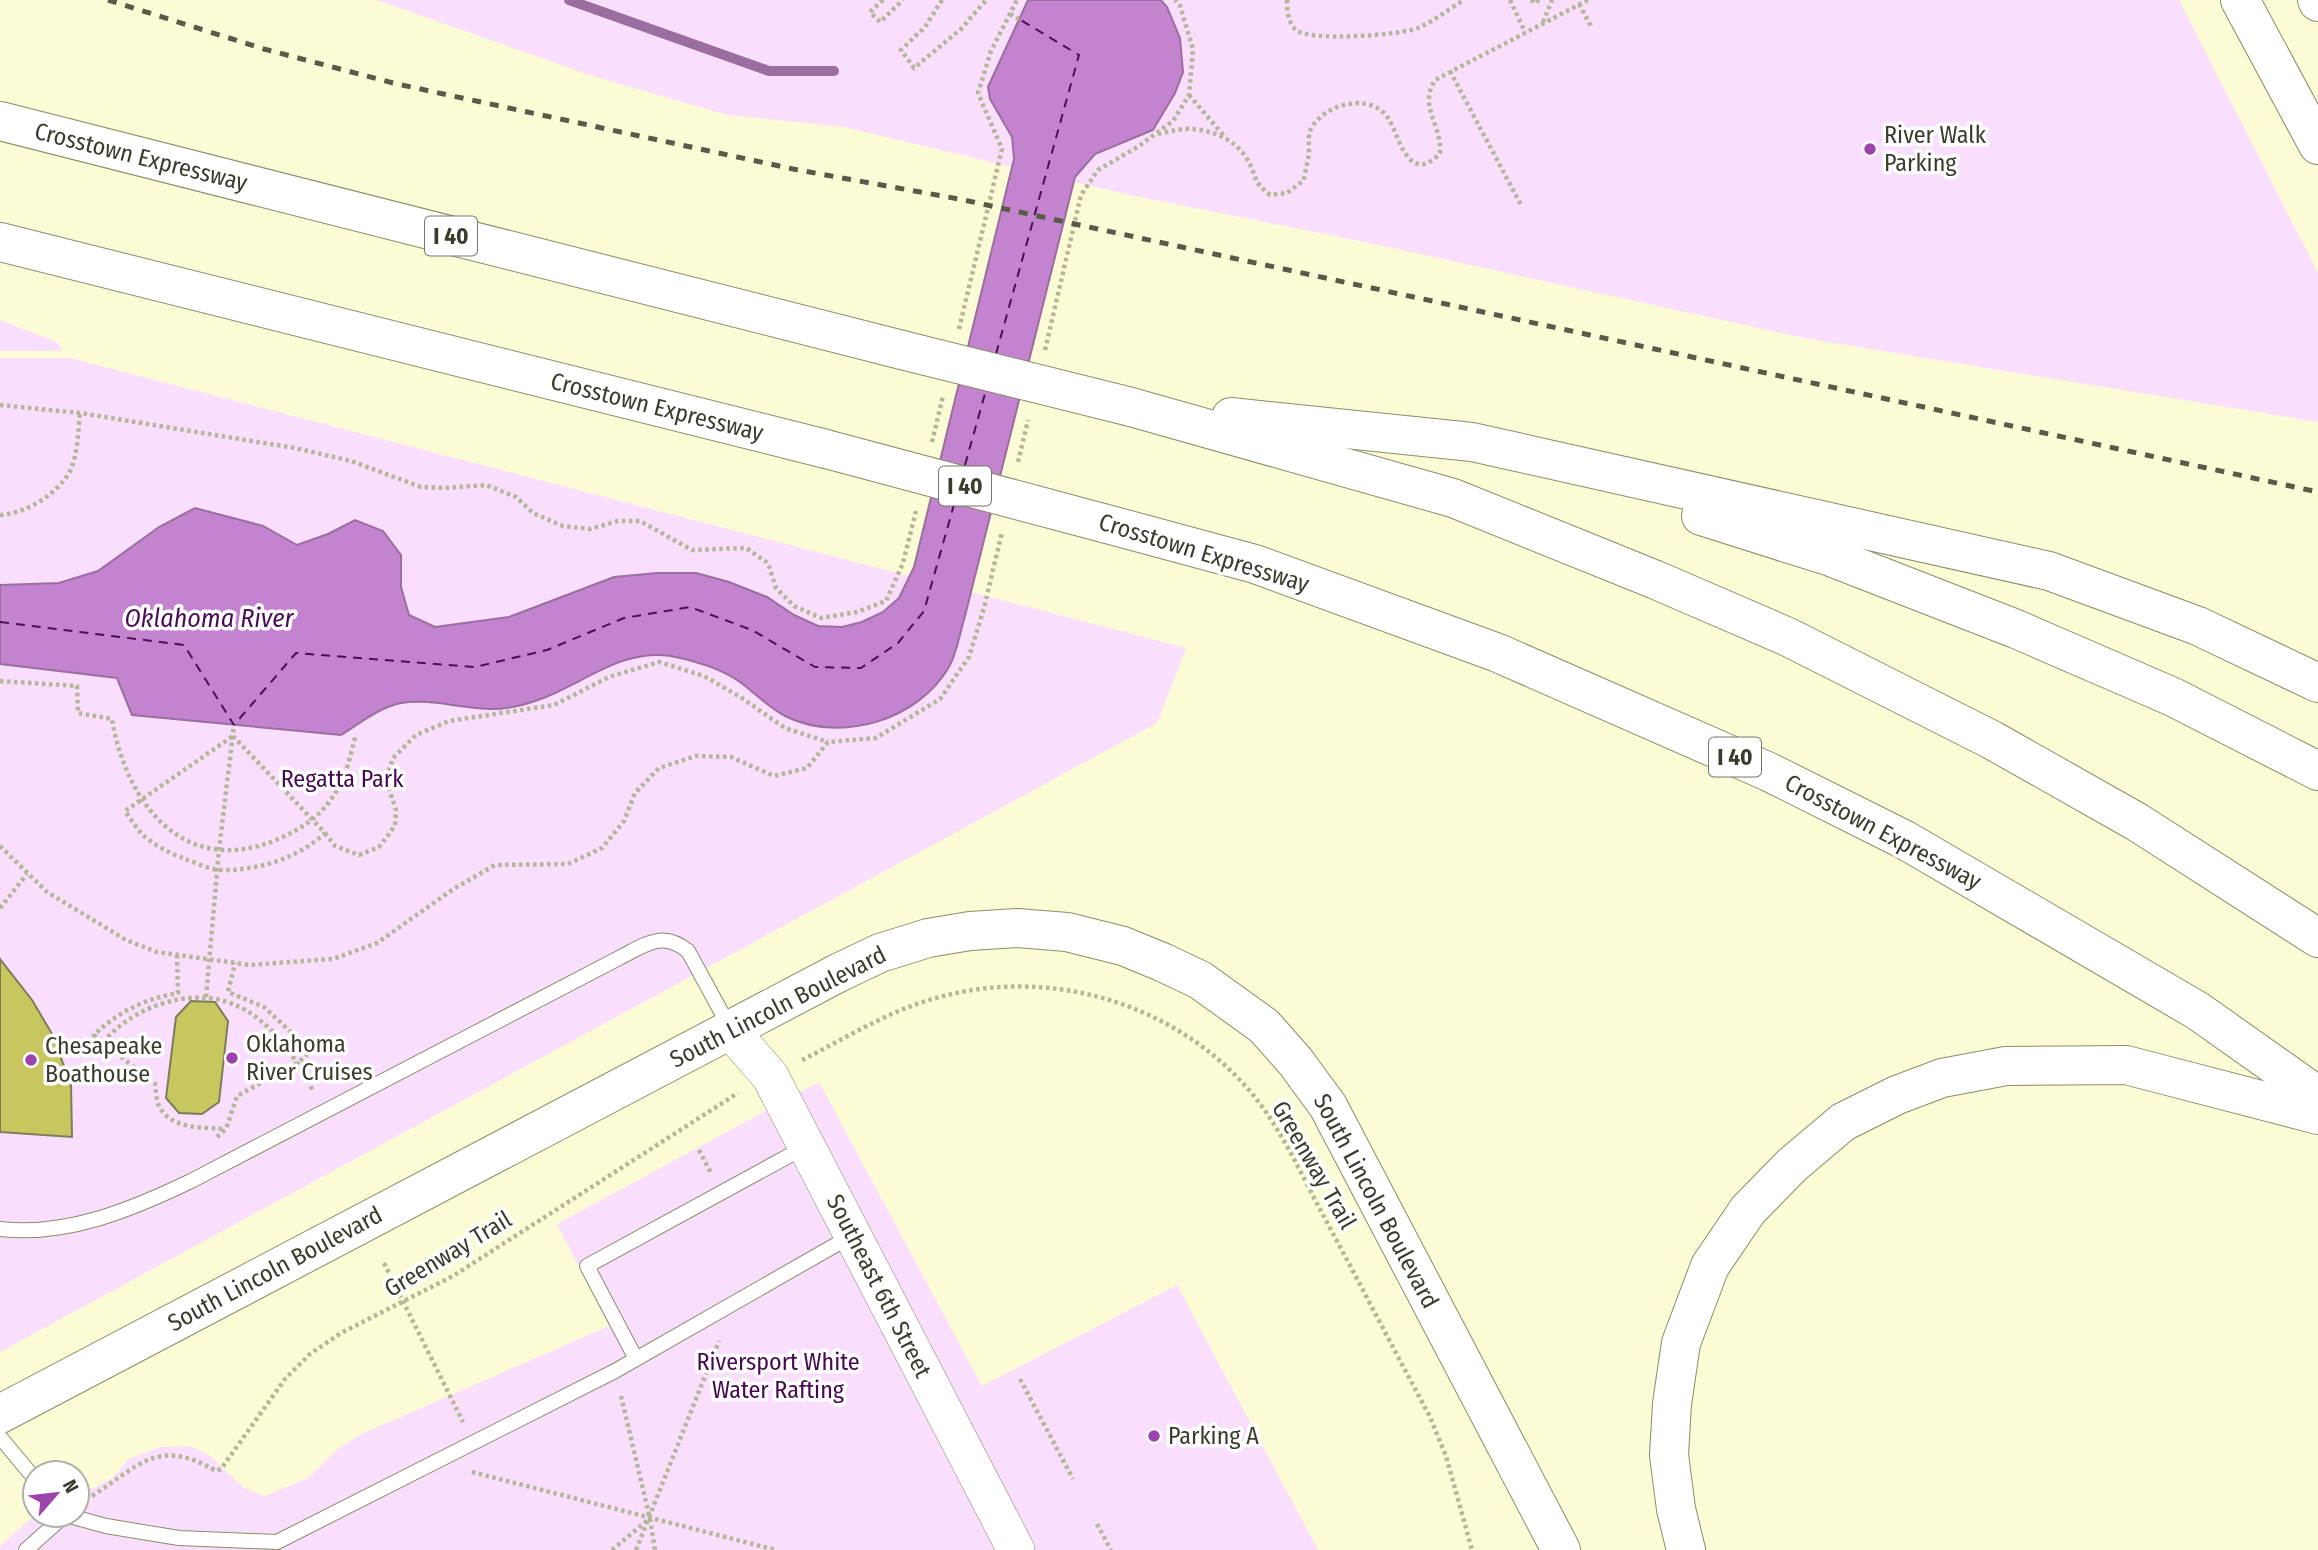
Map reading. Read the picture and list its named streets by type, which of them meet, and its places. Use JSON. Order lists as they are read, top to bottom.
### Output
{
  "streets": {
    "main road": ["Crosstown Expressway", "I 40", "South Lincoln Boulevard"],
    "street": ["Southeast 6th Street"],
    "path": ["Greenway Trail"]
  },
  "crossings": [
    ["South Lincoln Boulevard", "Southeast 6th Street"]
  ],
  "water": ["Oklahoma River"],
  "parks": ["Regatta Park", "Riversport White Water Rafting"],
  "places": [
    "River Walk Parking",
    "Oklahoma River Cruises",
    "Chesapeake Boathouse",
    "Parking A"
  ],
  "north": "top right"
}
